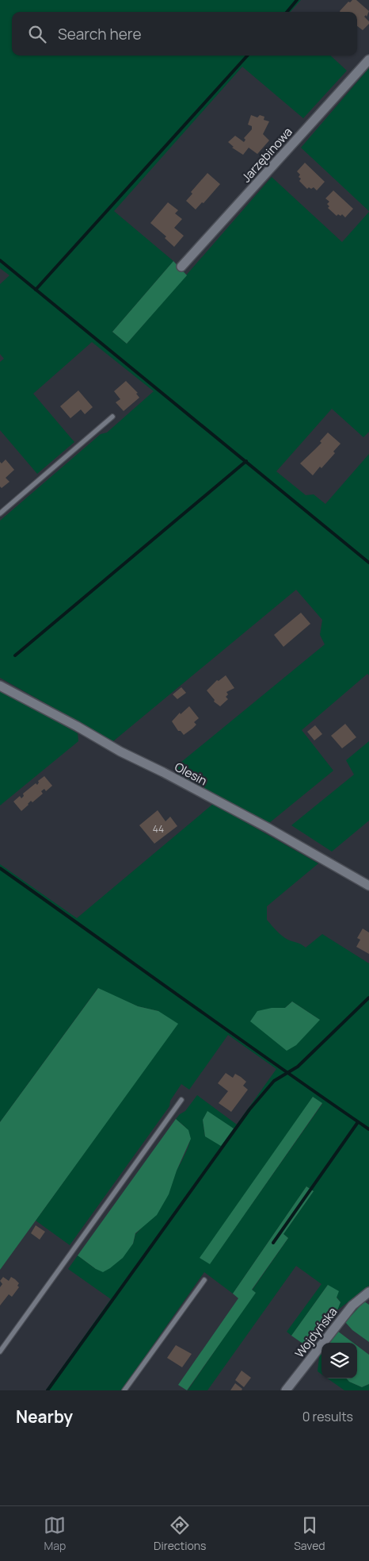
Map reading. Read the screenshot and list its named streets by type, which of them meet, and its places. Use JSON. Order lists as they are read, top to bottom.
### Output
{
  "streets": {
    "street": ["Jarzębinowa", "Olesin", "Wojdyńska"]
  },
  "house_numbers": ["44"],
  "page": {
    "search": "Search here",
    "heading": ["Nearby", "0 results"],
    "nav": ["Map", "Directions", "Saved"]
  }
}
